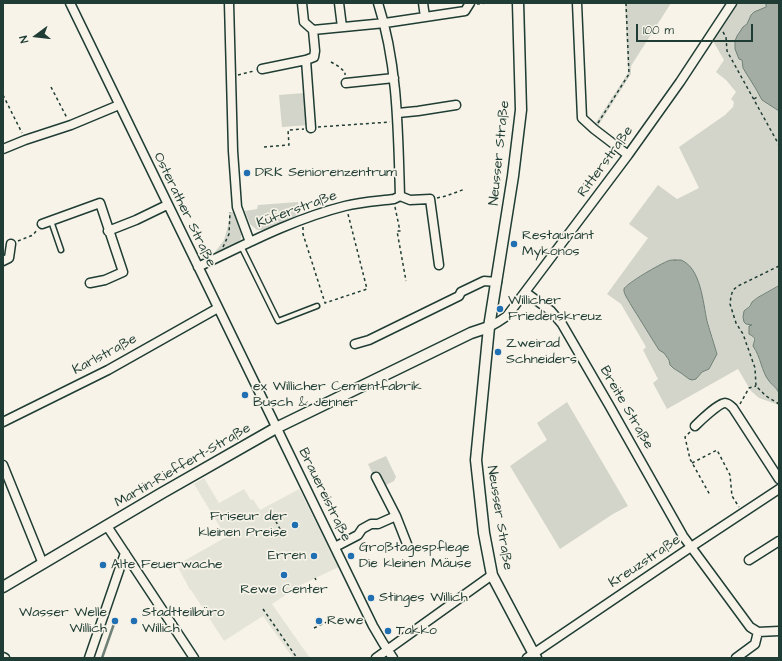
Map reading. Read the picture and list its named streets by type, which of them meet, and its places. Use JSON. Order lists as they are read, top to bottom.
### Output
{
  "streets": {
    "street": [
      "Neusser Straße",
      "Ritterstraße",
      "Osterather Straße",
      "Küferstraße",
      "Karlstraße",
      "Breite Straße",
      "Martin-Rieffert-Straße",
      "Brauereistraße",
      "Kreuzstraße"
    ]
  },
  "crossings": [
    ["Neusser Straße", "Ritterstraße"],
    ["Neusser Straße", "Martin-Rieffert-Straße"],
    ["Neusser Straße", "Kreuzstraße"],
    ["Ritterstraße", "Breite Straße"],
    ["Ritterstraße", "Martin-Rieffert-Straße"],
    ["Osterather Straße", "Küferstraße"],
    ["Osterather Straße", "Karlstraße"],
    ["Osterather Straße", "Martin-Rieffert-Straße"],
    ["Osterather Straße", "Brauereistraße"],
    ["Breite Straße", "Kreuzstraße"],
    ["Martin-Rieffert-Straße", "Brauereistraße"]
  ],
  "places": [
    "DRK Seniorenzentrum",
    "Restaurant Mykonos",
    "Willicher Friedenskreuz",
    "Zweirad Schneiders",
    "ex Willicher Cementfabrik Busch & Jenner",
    "Friseur der kleinen Preise",
    "Erren",
    "Großtagespflege Die kleinen Mäuse",
    "Alte Feuerwache",
    "Rewe Center",
    "Stinges Willich",
    "Wasser Welle Willich",
    "Stadtteilbüro Willich",
    "Rewe",
    "Takko"
  ],
  "scale_bar": "100 m",
  "north": "left"
}
